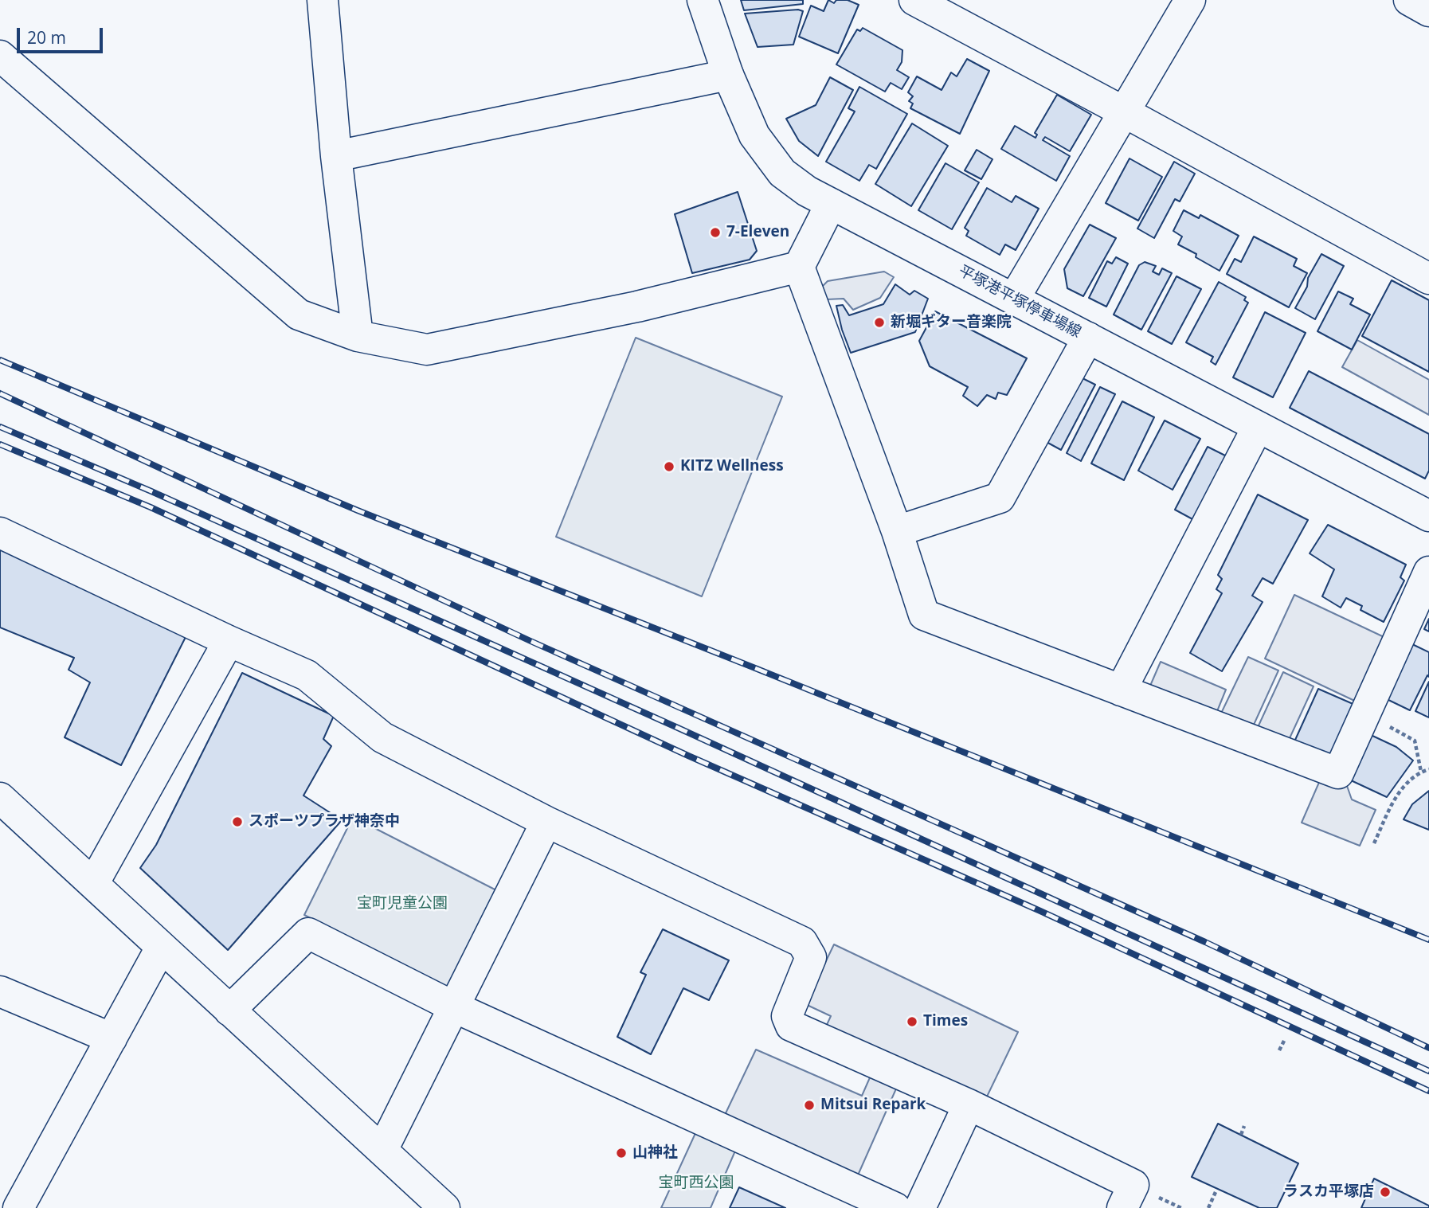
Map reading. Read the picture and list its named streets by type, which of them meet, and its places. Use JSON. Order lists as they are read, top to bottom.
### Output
{
  "streets": {
    "street": ["平塚港平塚停車場線"]
  },
  "parks": ["宝町児童公園", "宝町西公園"],
  "places": [
    "7-Eleven",
    "新堀ギター音楽院",
    "KITZ Wellness",
    "スポーツプラザ神奈中",
    "Times",
    "Mitsui Repark",
    "山神社",
    "ラスカ平塚店"
  ],
  "scale_bar": "20 m"
}
